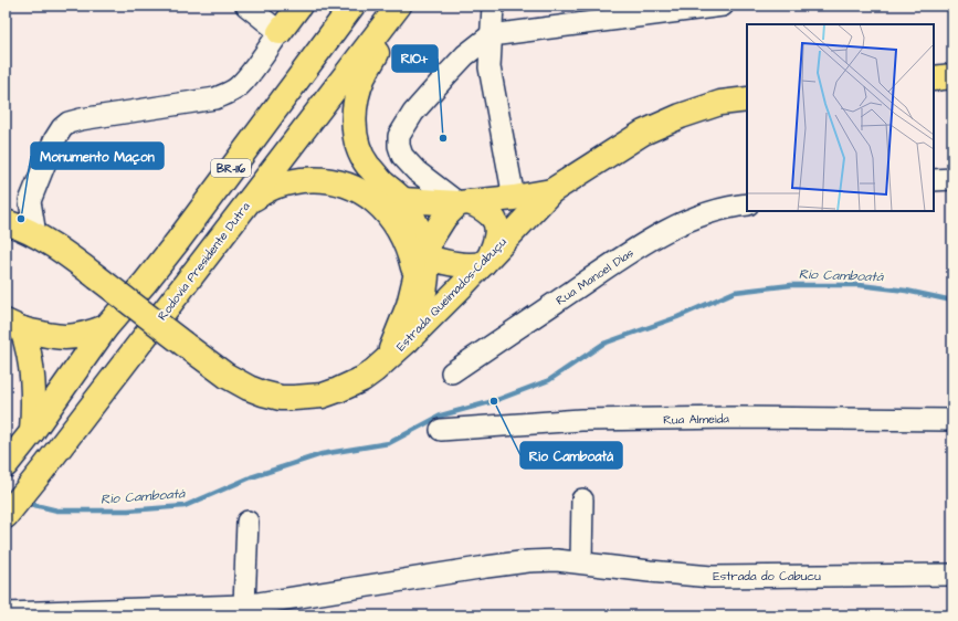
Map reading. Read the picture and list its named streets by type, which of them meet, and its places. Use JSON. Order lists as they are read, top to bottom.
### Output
{
  "streets": {
    "main road": ["BR-116", "Rodovia Presidente Dutra", "Estrada Queimados-Cabuçu"],
    "street": ["Rua Manoel Dias", "Rua Almeida", "Estrada do Cabucu"]
  },
  "water": ["Rio Camboatá"],
  "places": ["RIO+", "Monumento Maçon", "Rio Camboatá"]
}
